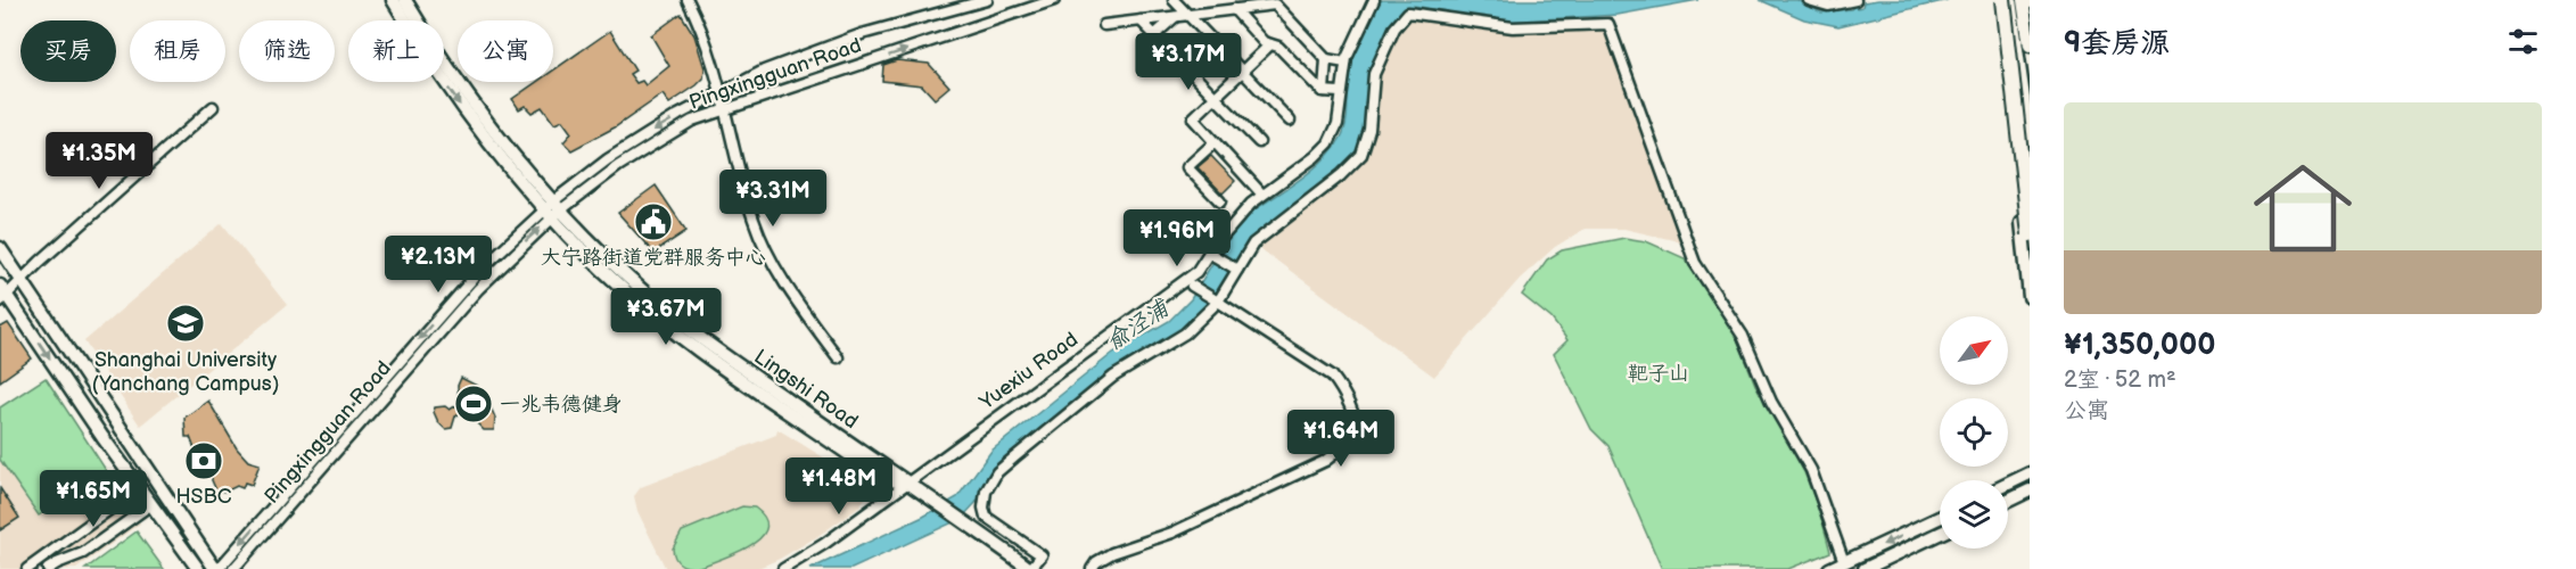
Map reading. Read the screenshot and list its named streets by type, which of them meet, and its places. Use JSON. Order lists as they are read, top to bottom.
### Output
{
  "streets": {
    "main road": ["Lingshi Road"],
    "street": ["Pingxingguan Road", "Yuexiu Road"]
  },
  "crossings": [
    ["Pingxingguan Road", "Lingshi Road"],
    ["Yuexiu Road", "Lingshi Road"]
  ],
  "water": ["俞泾浦"],
  "parks": ["靶子山"],
  "places": {
    "public building": ["大宁路街道党群服务中心"],
    "school or university": ["Shanghai University (Yanchang Campus)"],
    "sports": ["一兆韦德健身"],
    "bank": ["HSBC"]
  },
  "north": "top right",
  "page": {
    "heading": "9套房源",
    "chip": [
      "买房",
      "租房",
      "筛选",
      "新上",
      "公寓"
    ],
    "price": [
      "¥3.17M",
      "¥1.35M",
      "¥3.31M",
      "¥1.96M",
      "¥2.13M",
      "¥3.67M",
      "¥1.64M",
      "¥1.48M",
      "¥1.65M"
    ],
    "list": [
      {
        "name": "¥1,350,000",
        "note": "2室 · 52 m² · 公寓"
      }
    ]
  }
}
